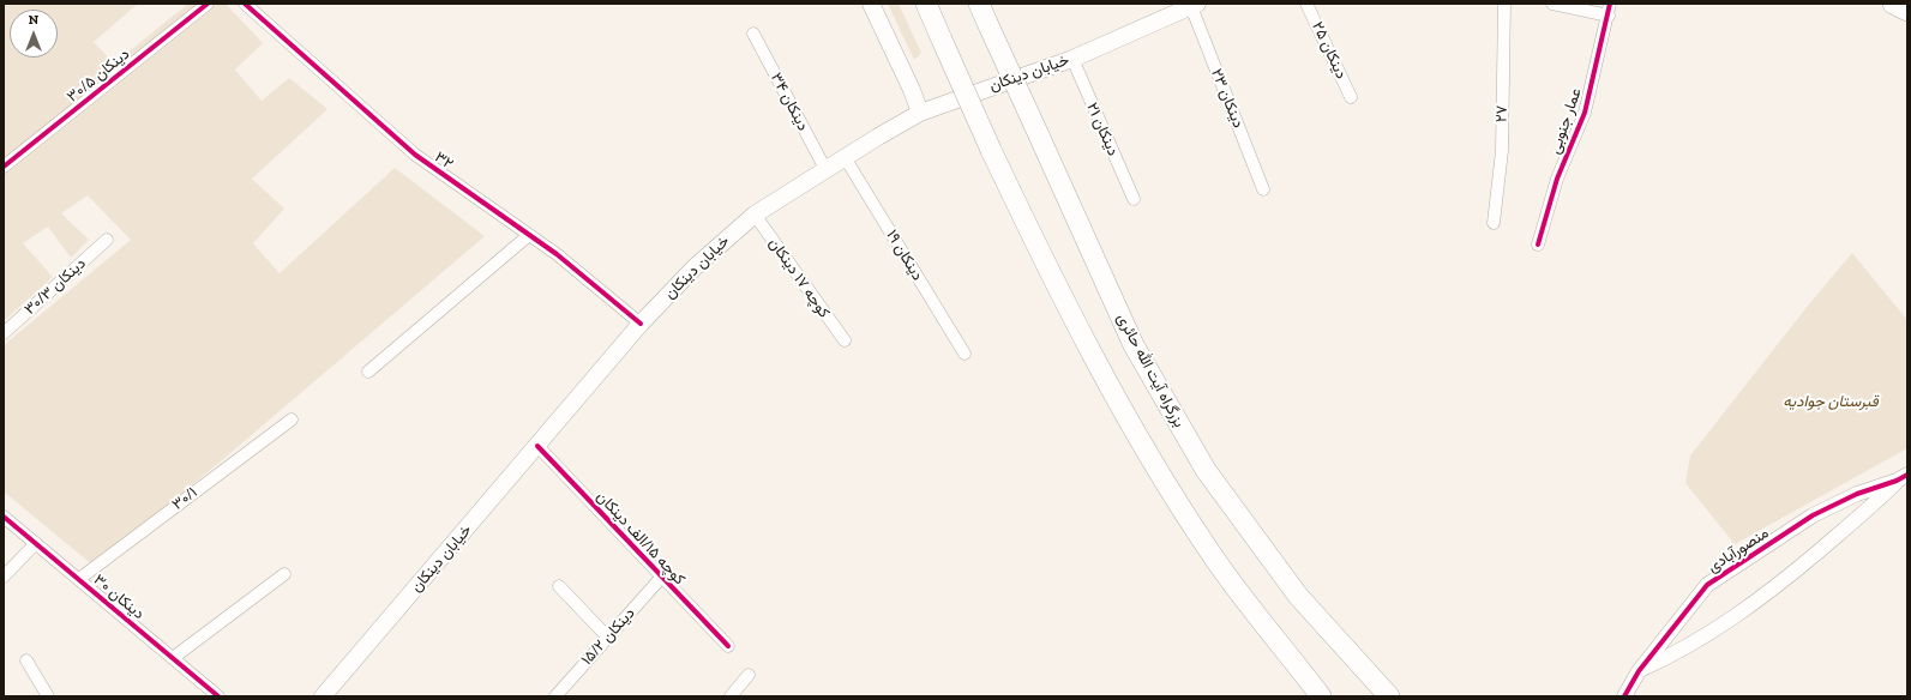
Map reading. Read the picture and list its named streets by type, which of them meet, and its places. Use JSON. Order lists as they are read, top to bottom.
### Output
{
  "streets": {
    "highway": ["بزرگراه آیت الله حائری"],
    "main road": ["خیابان دینکان"],
    "street": [
      "۲۵ دینکان",
      "۳۰/۵ دینکان",
      "۲۳ دینکان",
      "۳۴ دینکان",
      "۲۷",
      "عمار جنوبی",
      "۲۱ دینکان",
      "۳۲",
      "۱۹ دینکان",
      "کوچه ۱۷ دینکان",
      "۳۰/۳ دینکان",
      "۳۰/۱",
      "کوچه ۱۵/الف دینکان",
      "منصورآبادی",
      "۳۰ دینکان",
      "۱۵/۲ دینکان"
    ]
  },
  "crossings": [
    ["خیابان دینکان", "۲۳ دینکان"],
    ["خیابان دینکان", "۳۴ دینکان"],
    ["خیابان دینکان", "۲۱ دینکان"],
    ["خیابان دینکان", "۳۲"],
    ["خیابان دینکان", "۱۹ دینکان"],
    ["خیابان دینکان", "کوچه ۱۷ دینکان"],
    ["خیابان دینکان", "کوچه ۱۵/الف دینکان"],
    ["۳۰/۱", "۳۰ دینکان"],
    ["کوچه ۱۵/الف دینکان", "۱۵/۲ دینکان"]
  ],
  "parks": ["قبرستان جوادیه"],
  "north": "top"
}
